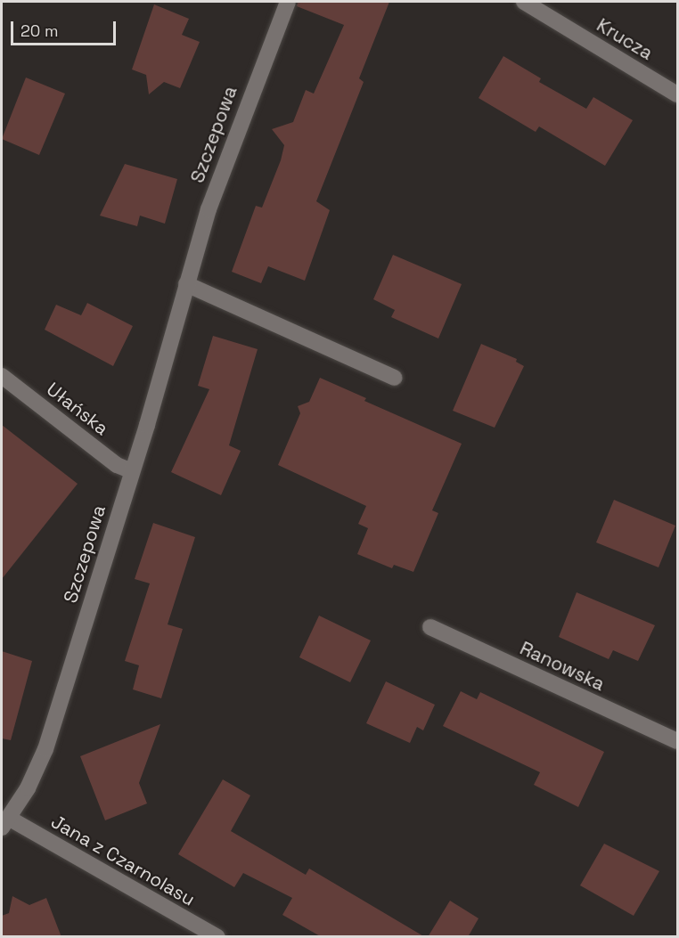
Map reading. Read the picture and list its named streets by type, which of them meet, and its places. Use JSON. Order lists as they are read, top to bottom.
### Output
{
  "streets": {
    "street": [
      "Krucza",
      "Szczepowa",
      "Ułańska",
      "Ranowska",
      "Jana z Czarnolasu"
    ]
  },
  "crossings": [
    ["Szczepowa", "Ułańska"],
    ["Szczepowa", "Jana z Czarnolasu"]
  ],
  "scale_bar": "20 m"
}
